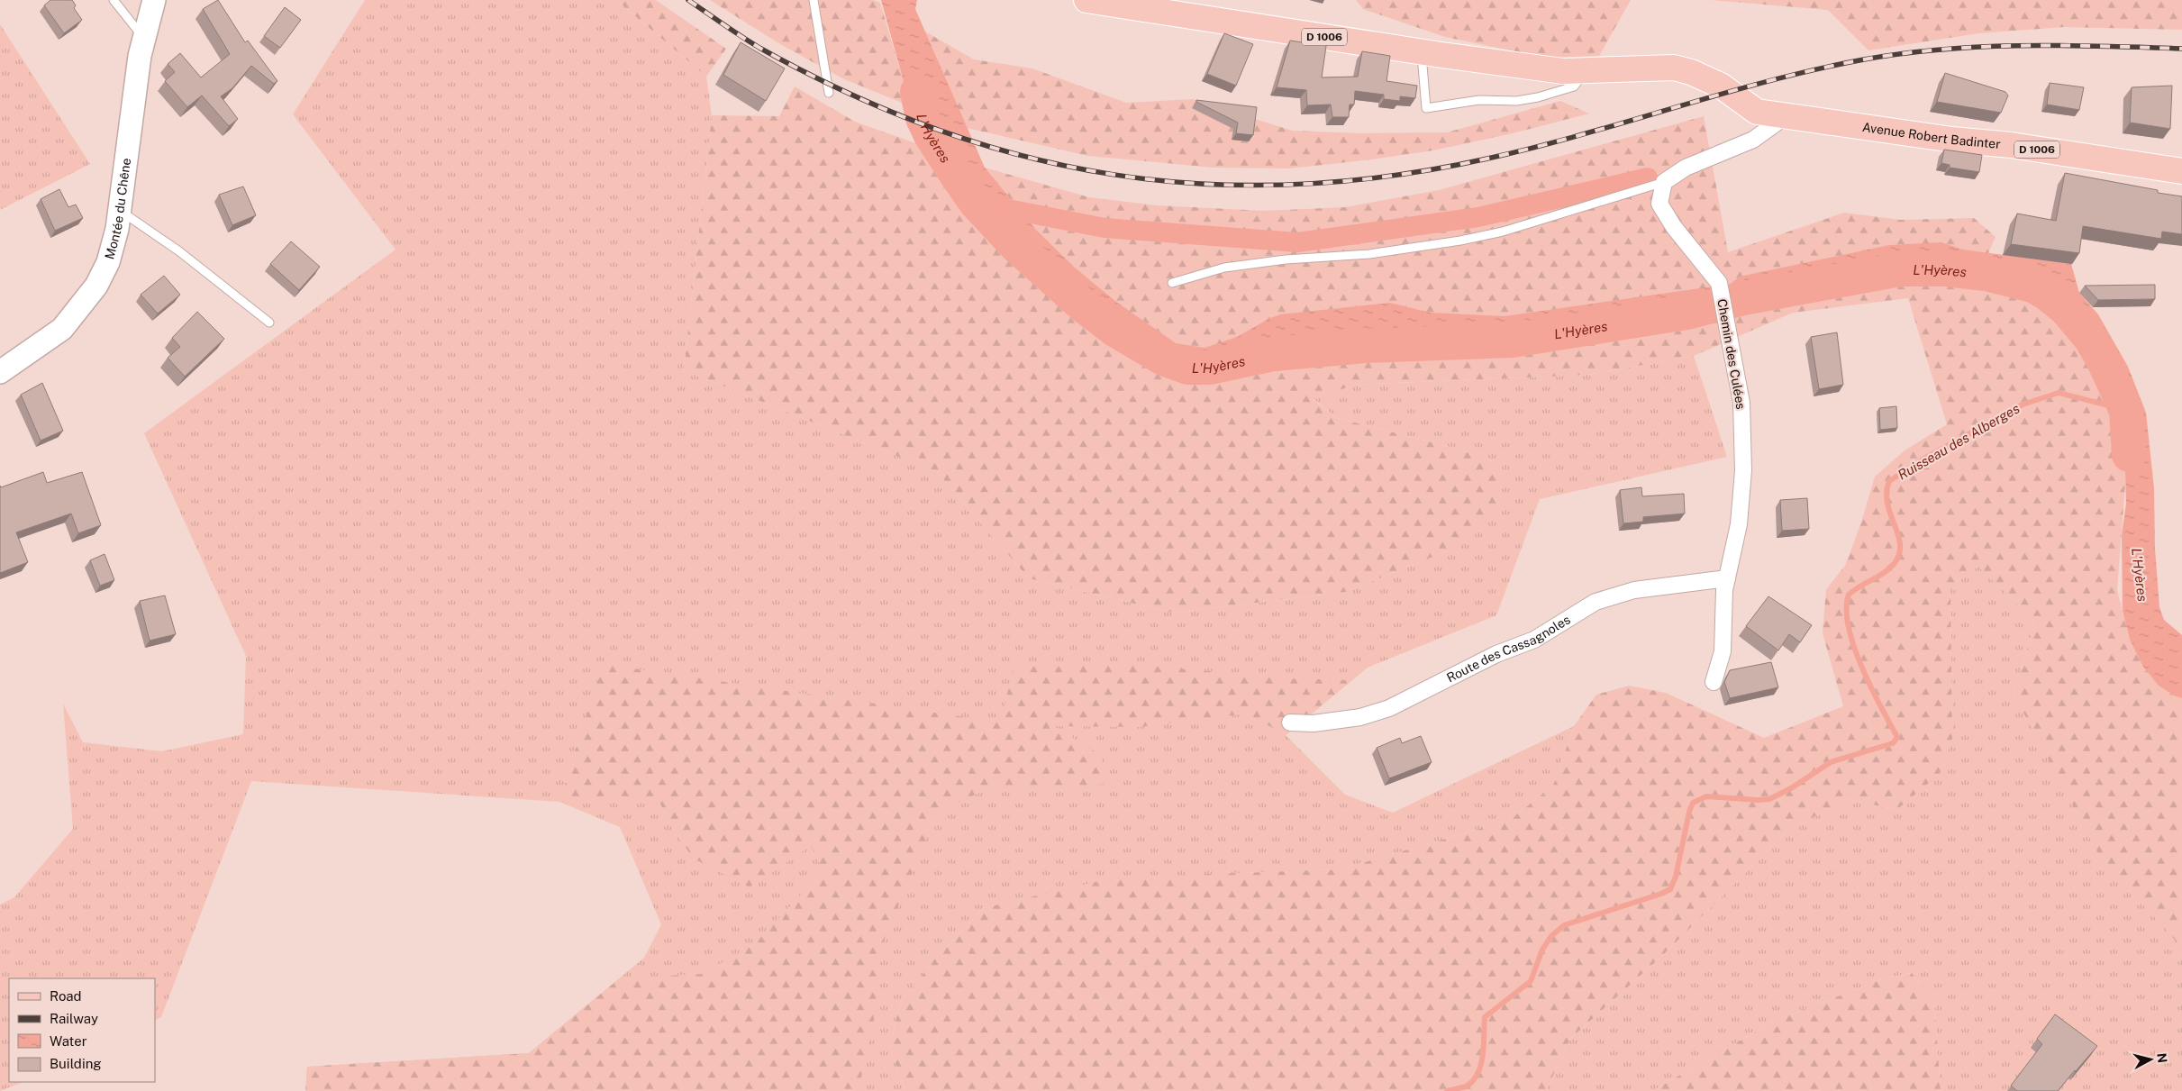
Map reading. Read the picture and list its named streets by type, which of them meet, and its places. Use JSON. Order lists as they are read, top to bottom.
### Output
{
  "streets": {
    "main road": ["D 1006", "Avenue Robert Badinter"],
    "street": ["Montée du Chêne", "Chemin des Culées", "Route des Cassagnoles"]
  },
  "crossings": [
    ["D 1006", "Avenue Robert Badinter"],
    ["Chemin des Culées", "Route des Cassagnoles"]
  ],
  "water": ["L'Hyères", "Ruisseau des Alberges"],
  "legend": [
    "Road",
    "Railway",
    "Water",
    "Building"
  ],
  "north": "right"
}
